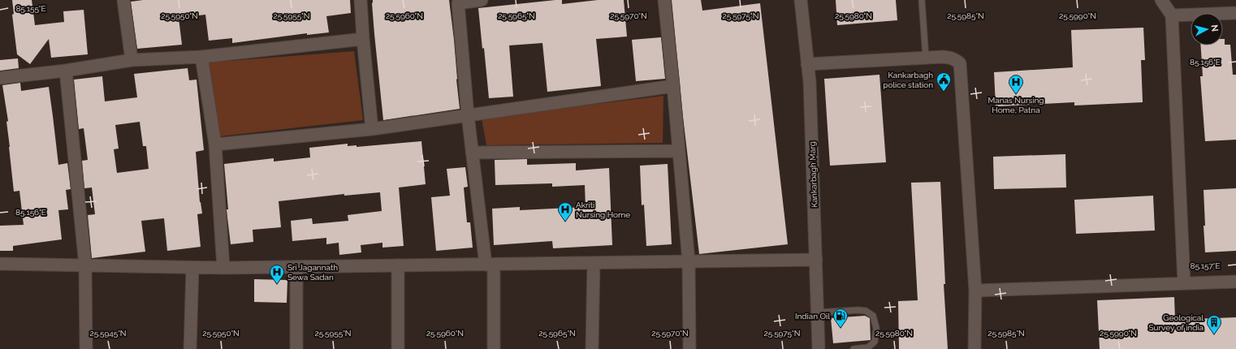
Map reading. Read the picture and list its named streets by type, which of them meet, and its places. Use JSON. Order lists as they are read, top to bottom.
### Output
{
  "streets": {
    "street": ["Kankarbagh Marg"]
  },
  "places": {
    "public building": ["Kankarbagh police station"],
    "hospital": ["Manas Nursing Home, Patna", "Akriti Nursing Home", "Sri Jagannath Sewa Sadan"],
    "fuel station": ["Indian Oil"],
    "building": ["Geological Survey of india"]
  },
  "north": "right",
  "coordinates": [
    "85.155°E",
    "25.5950°N",
    "25.5955°N",
    "25.5960°N",
    "25.5965°N",
    "25.5970°N",
    "25.5975°N",
    "25.5980°N",
    "25.5985°N",
    "25.5990°N",
    "85.156°E",
    "85.157°E",
    "25.5945°N"
  ]
}
